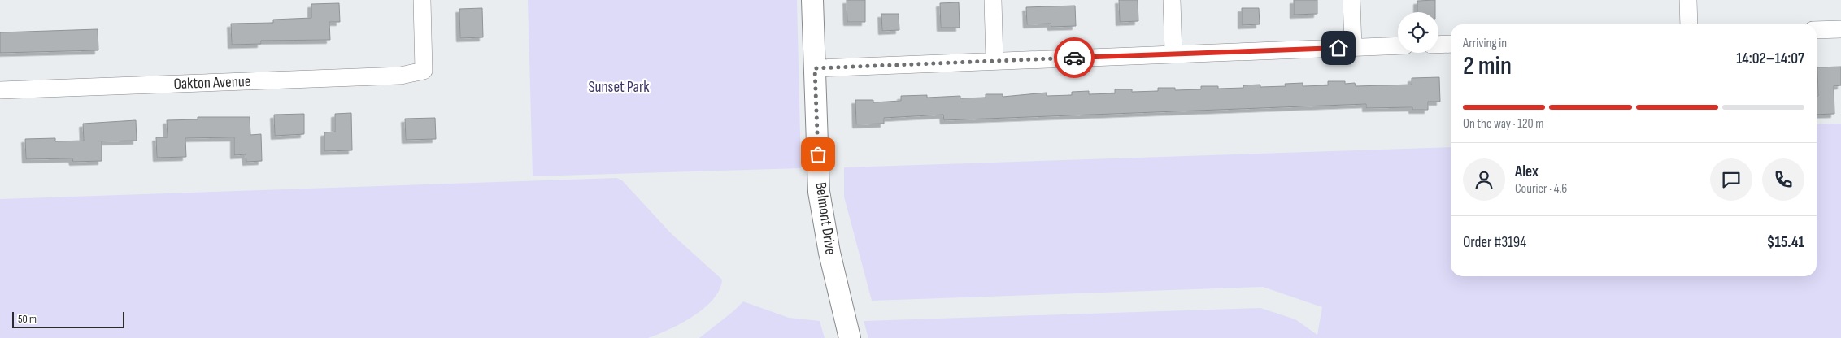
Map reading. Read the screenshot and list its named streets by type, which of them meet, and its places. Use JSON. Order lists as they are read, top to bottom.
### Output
{
  "streets": {
    "street": ["Oakton Avenue", "Belmont Drive"]
  },
  "parks": ["Sunset Park"],
  "scale_bar": "50 m",
  "page": {
    "heading": ["2 min", "Arriving in", "14:02–14:07"],
    "panel": [
      "Alex",
      "Courier · 4.6",
      "Order #3194",
      "$15.41"
    ],
    "bar": "On the way · 120 m",
    "scale": "50 m"
  }
}
